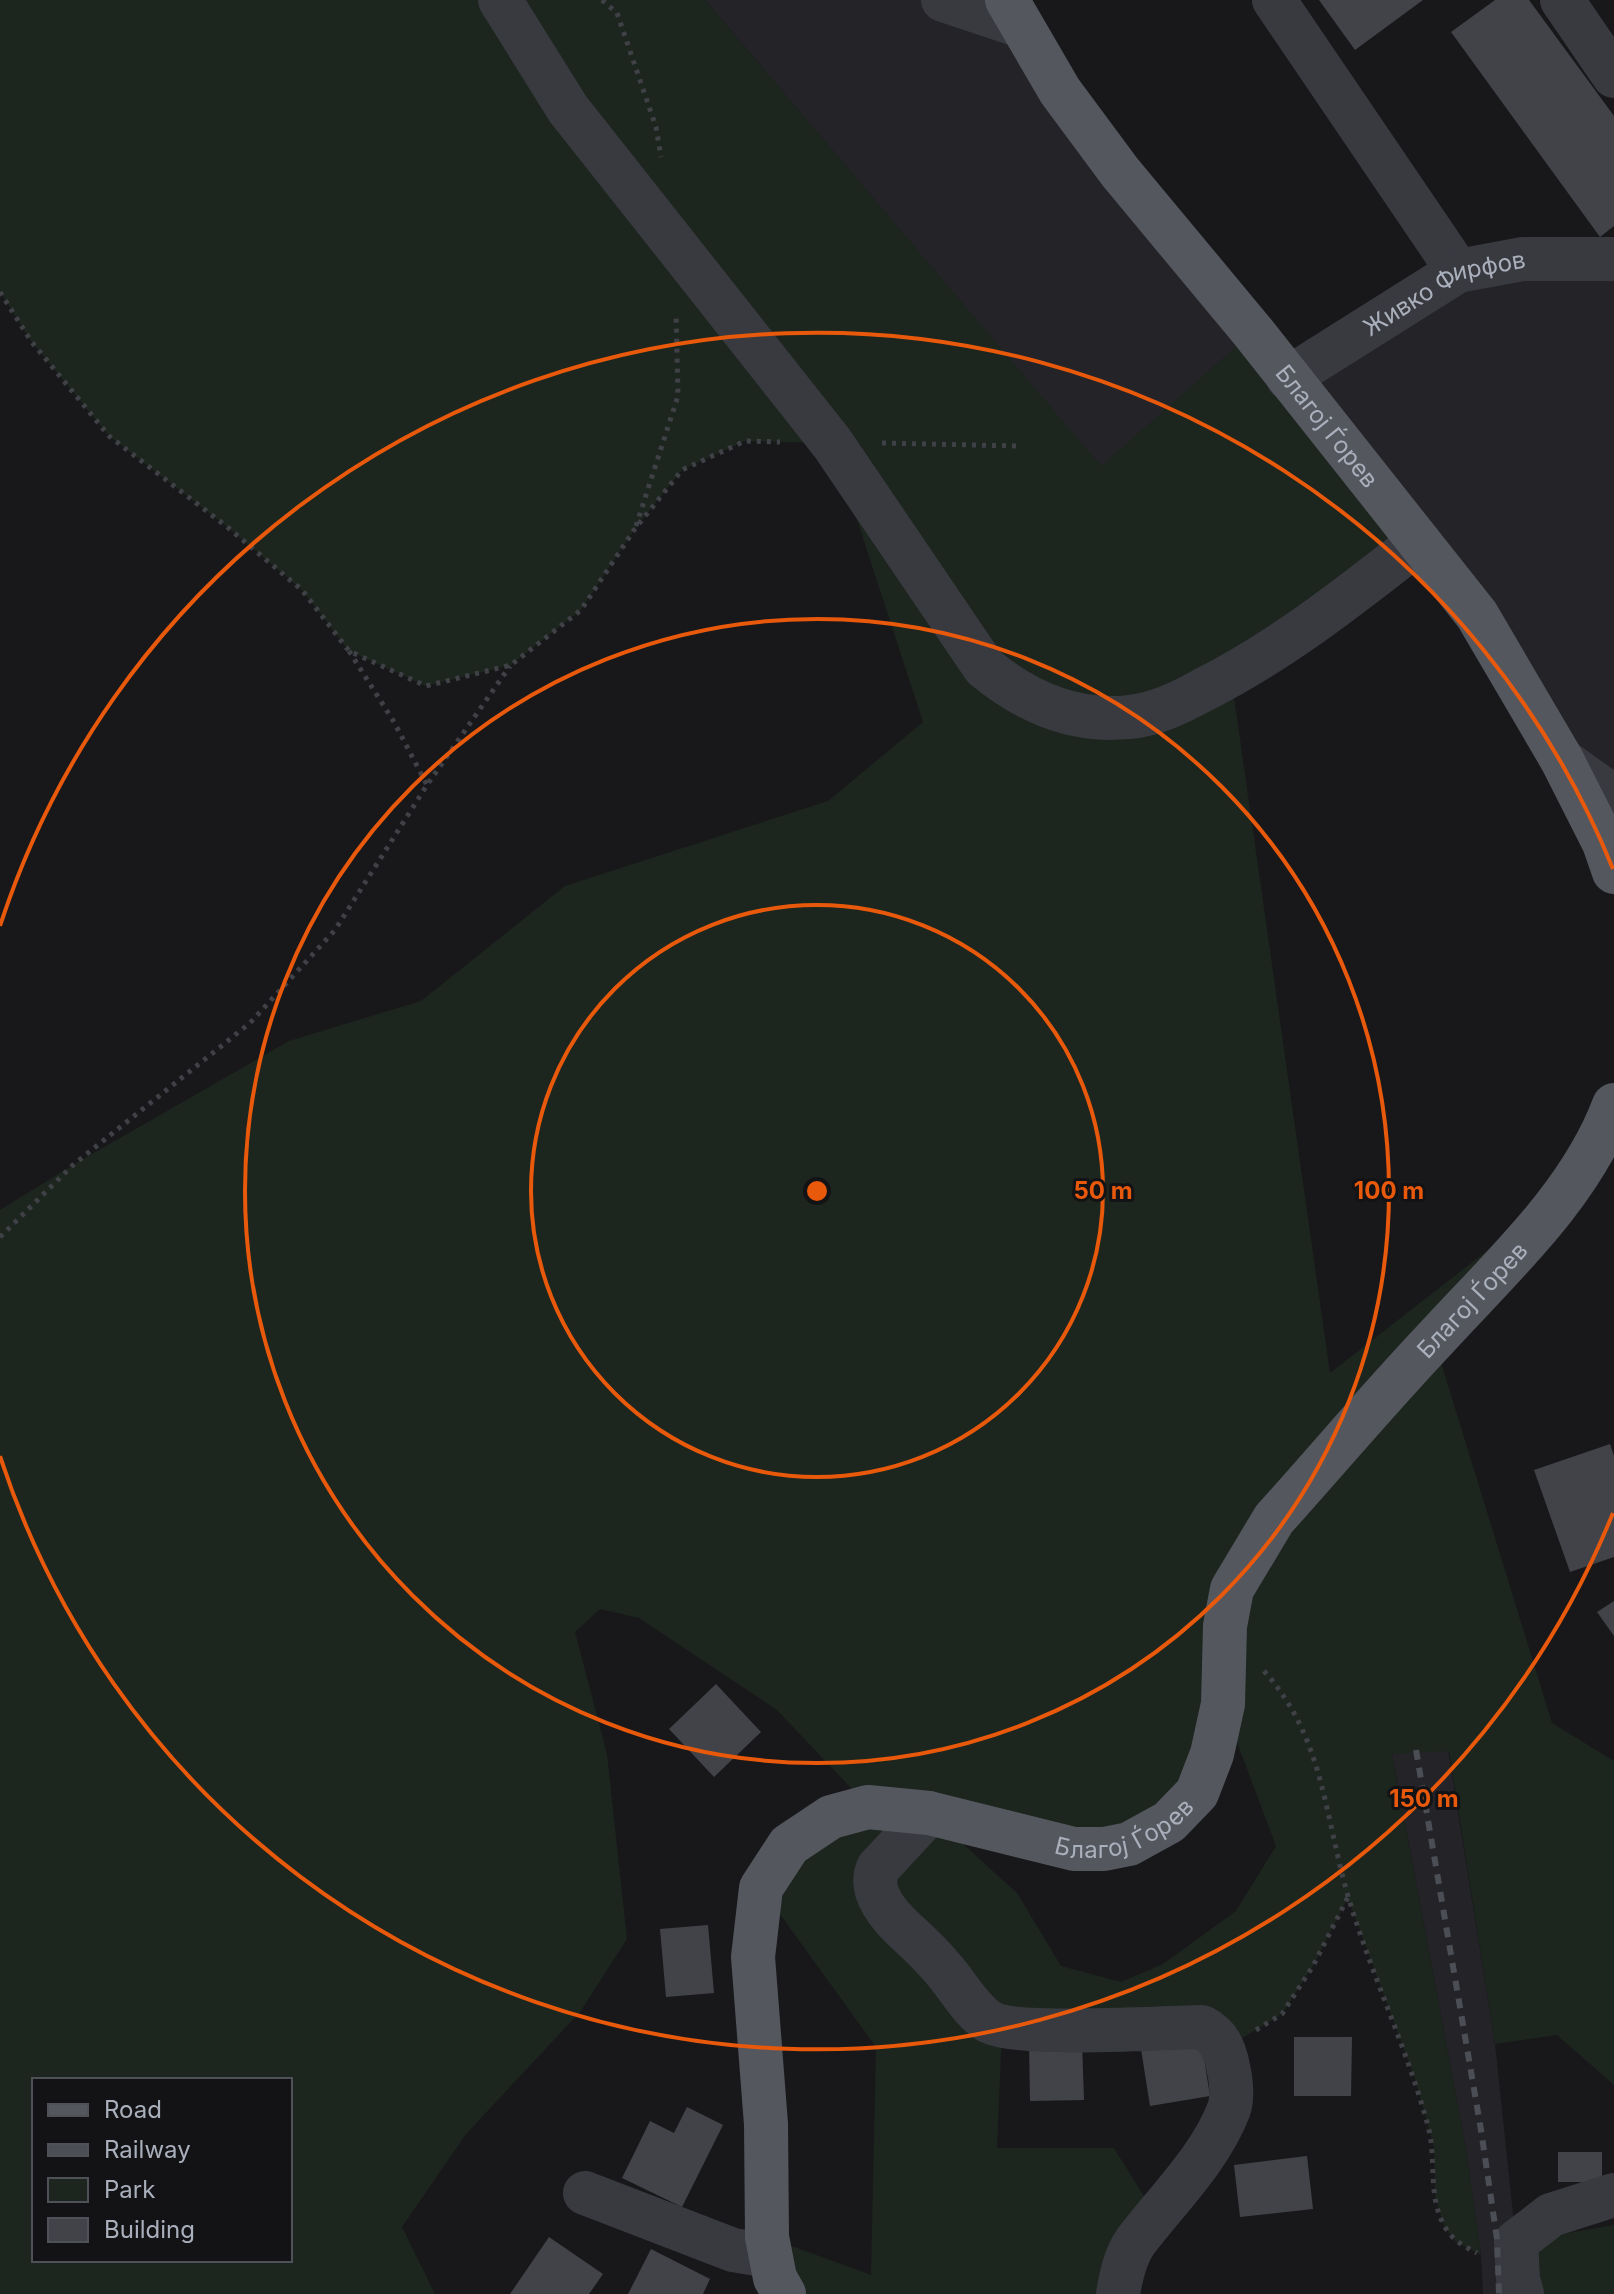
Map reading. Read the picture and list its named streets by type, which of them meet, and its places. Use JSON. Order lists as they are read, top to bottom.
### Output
{
  "streets": {
    "main road": ["Благој Ѓорев"],
    "street": ["Живко Фирфов"]
  },
  "crossings": [
    ["Живко Фирфов", "Благој Ѓорев"]
  ],
  "legend": [
    "Road",
    "Railway",
    "Park",
    "Building"
  ],
  "rings": ["50 m", "100 m", "150 m"]
}
